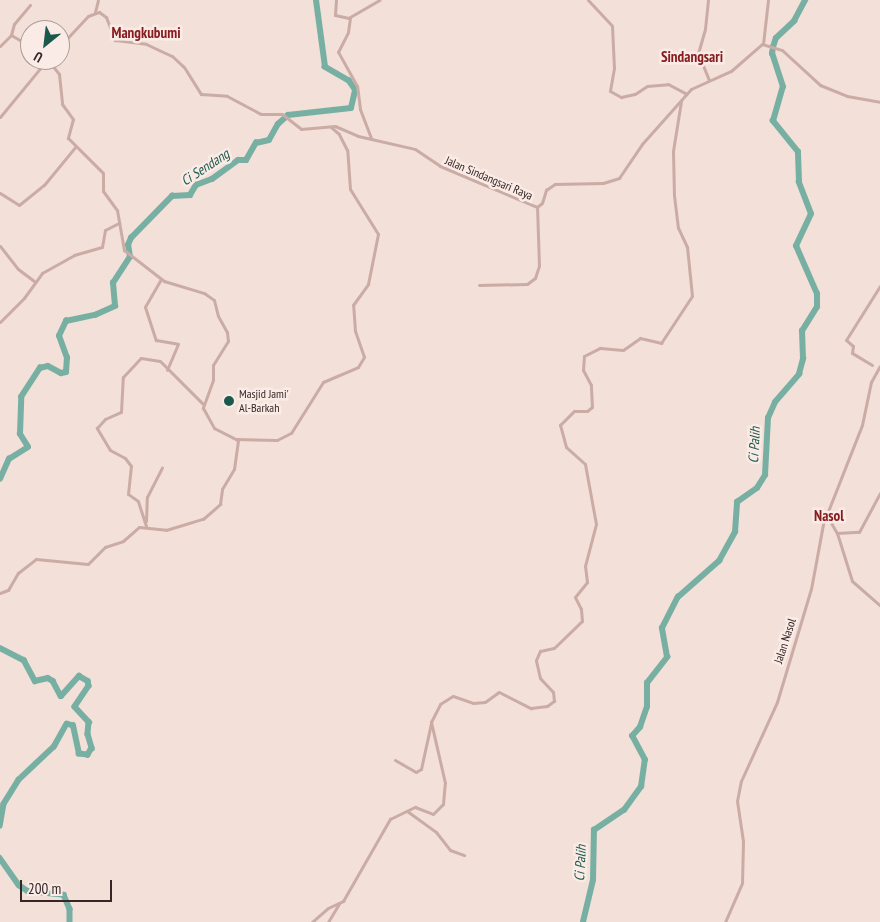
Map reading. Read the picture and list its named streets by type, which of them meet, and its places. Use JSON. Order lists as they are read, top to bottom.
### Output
{
  "streets": {
    "street": ["Jalan Sindangsari Raya", "Jalan Nasol"]
  },
  "districts": ["Mangkubumi", "Sindangsari", "Nasol"],
  "water": ["Ci Sendang", "Ci Palih"],
  "places": ["Masjid Jami' Al-Barkah"],
  "scale_bar": "200 m",
  "north": "bottom left"
}
